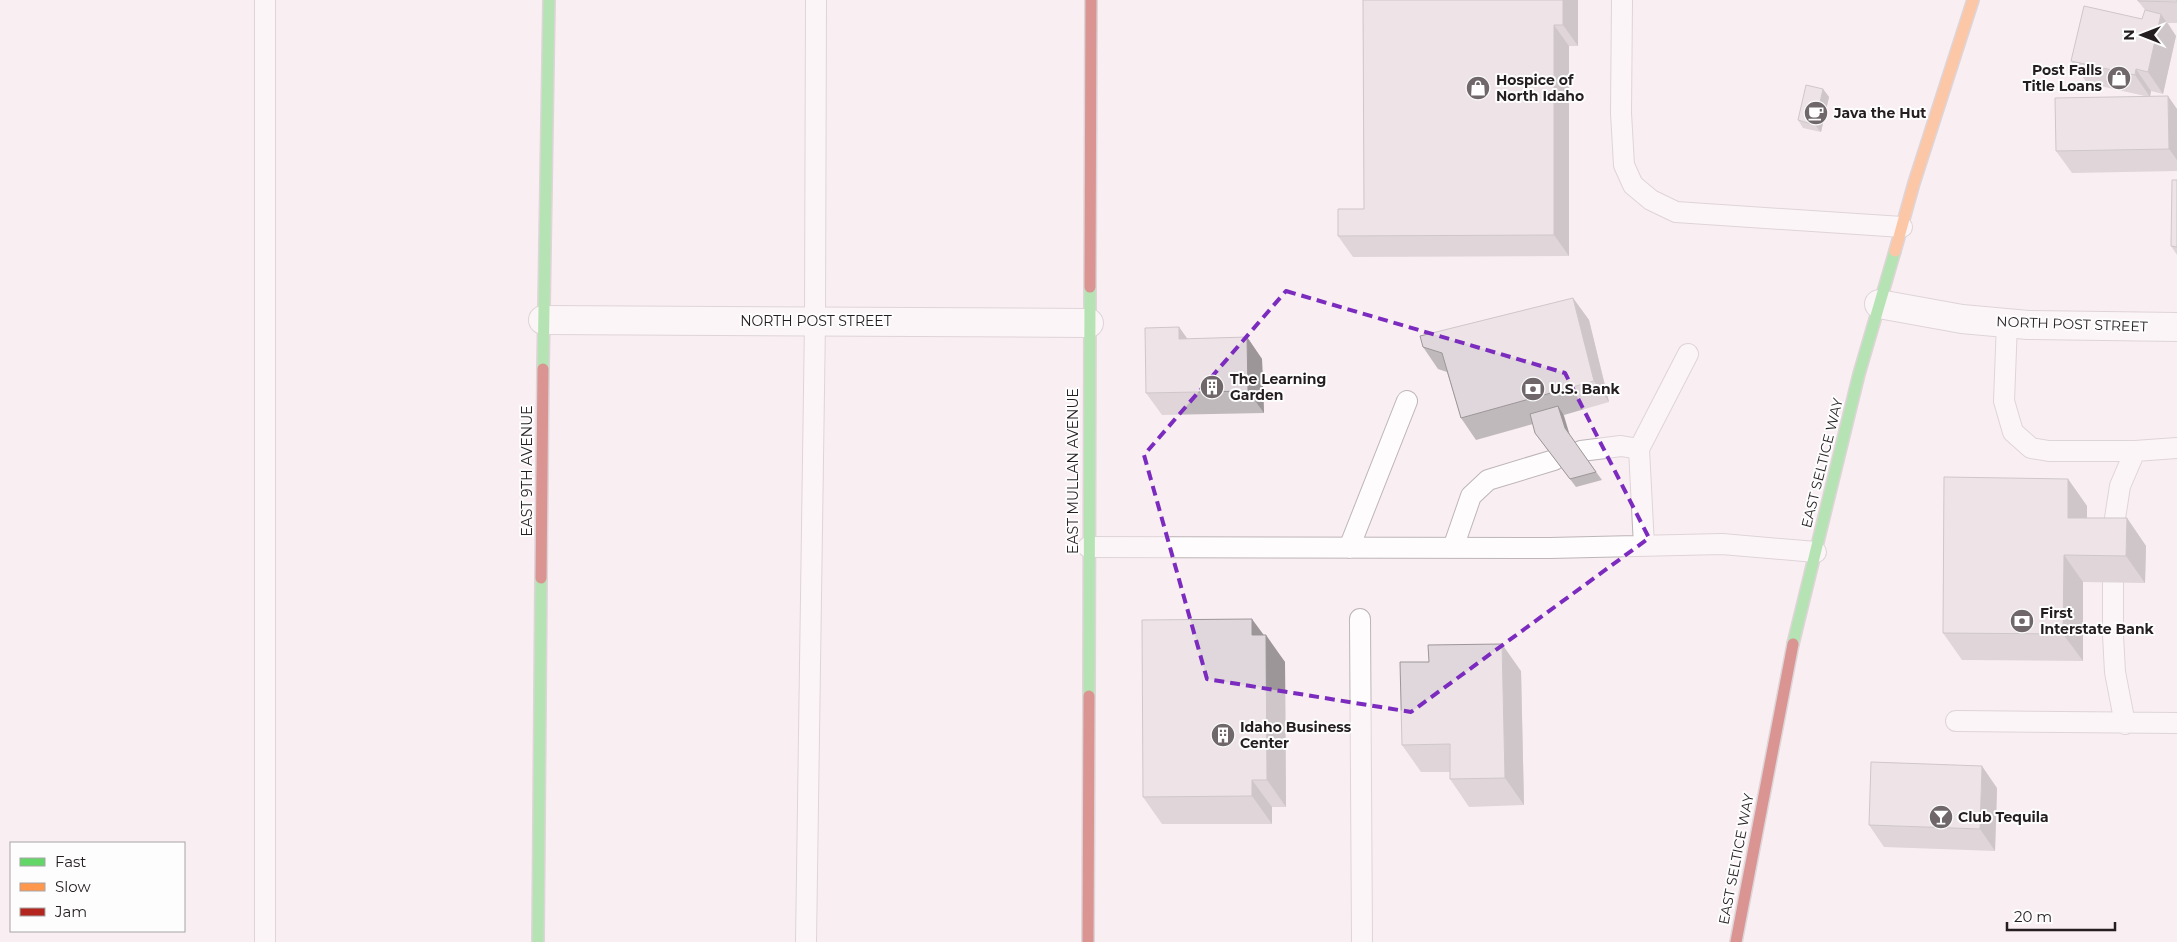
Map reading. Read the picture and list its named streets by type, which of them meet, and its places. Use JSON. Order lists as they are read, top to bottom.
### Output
{
  "streets": {
    "street": [
      "NORTH POST STREET",
      "EAST SELTICE WAY",
      "EAST 9TH AVENUE",
      "EAST MULLAN AVENUE"
    ]
  },
  "crossings": [
    ["NORTH POST STREET", "EAST SELTICE WAY"],
    ["NORTH POST STREET", "EAST 9TH AVENUE"],
    ["NORTH POST STREET", "EAST MULLAN AVENUE"]
  ],
  "places": {
    "shop": ["Post Falls Title Loans", "Hospice of North Idaho"],
    "cafe": ["Java the Hut"],
    "building": ["The Learning Garden", "Idaho Business Center"],
    "bank": ["U.S. Bank", "First Interstate Bank"],
    "bar": ["Club Tequila"]
  },
  "legend": ["Fast", "Slow", "Jam"],
  "scale_bar": "20 m",
  "north": "left"
}
